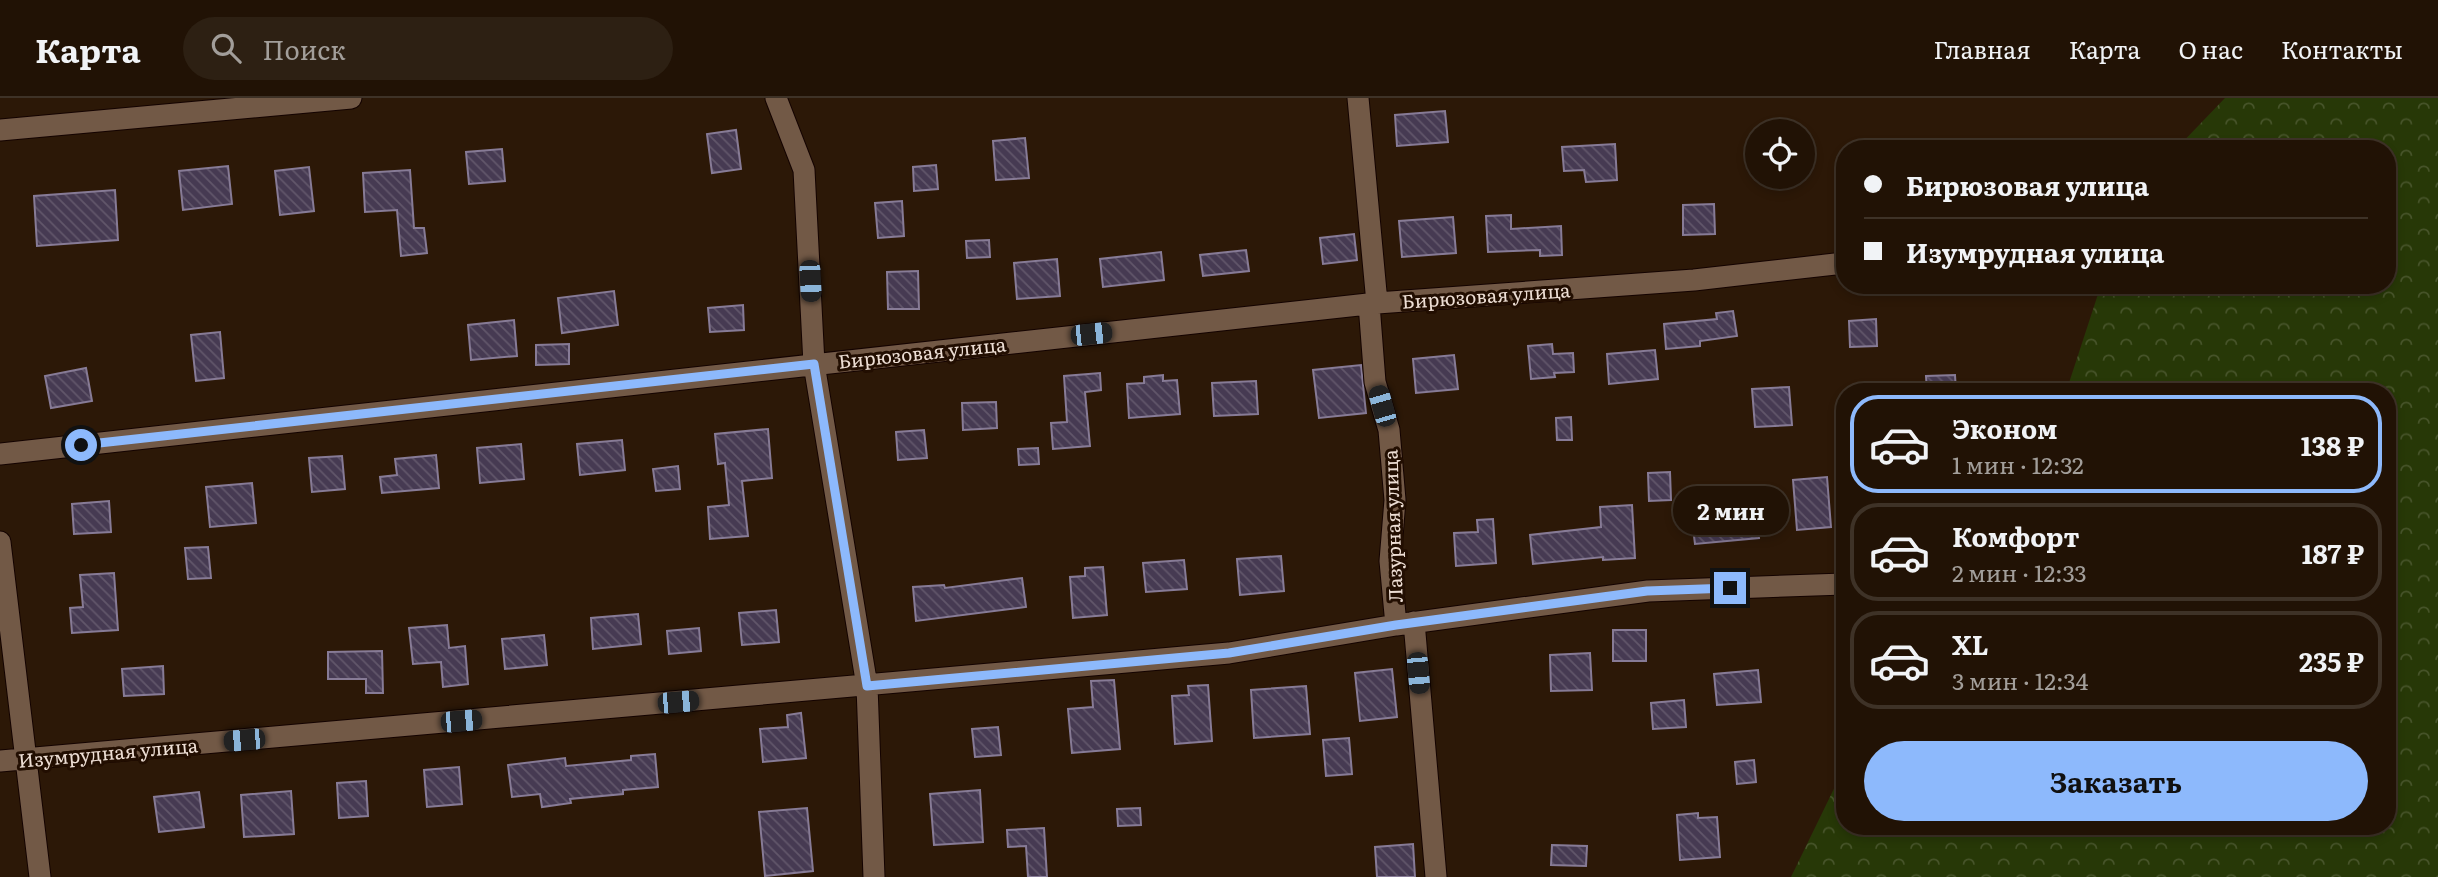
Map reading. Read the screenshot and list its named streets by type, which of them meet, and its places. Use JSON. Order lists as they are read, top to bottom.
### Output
{
  "streets": {
    "street": ["Бирюзовая улица", "Лазурная улица", "Изумрудная улица"]
  },
  "crossings": [
    ["Бирюзовая улица", "Лазурная улица"],
    ["Лазурная улица", "Изумрудная улица"]
  ],
  "page": {
    "header": "Карта",
    "search": "Поиск",
    "nav": [
      "Главная",
      "Карта",
      "О нас",
      "Контакты"
    ],
    "banner": ["Бирюзовая улица", "Изумрудная улица"],
    "list": [
      {
        "name": "Эконом",
        "note": "1 мин · 12:32",
        "value": "138 ₽"
      },
      {
        "name": "Комфорт",
        "note": "2 мин · 12:33",
        "value": "187 ₽"
      },
      {
        "name": "XL",
        "note": "3 мин · 12:34",
        "value": "235 ₽"
      }
    ],
    "bubble": "2 мин",
    "buttons": "Заказать"
  }
}
